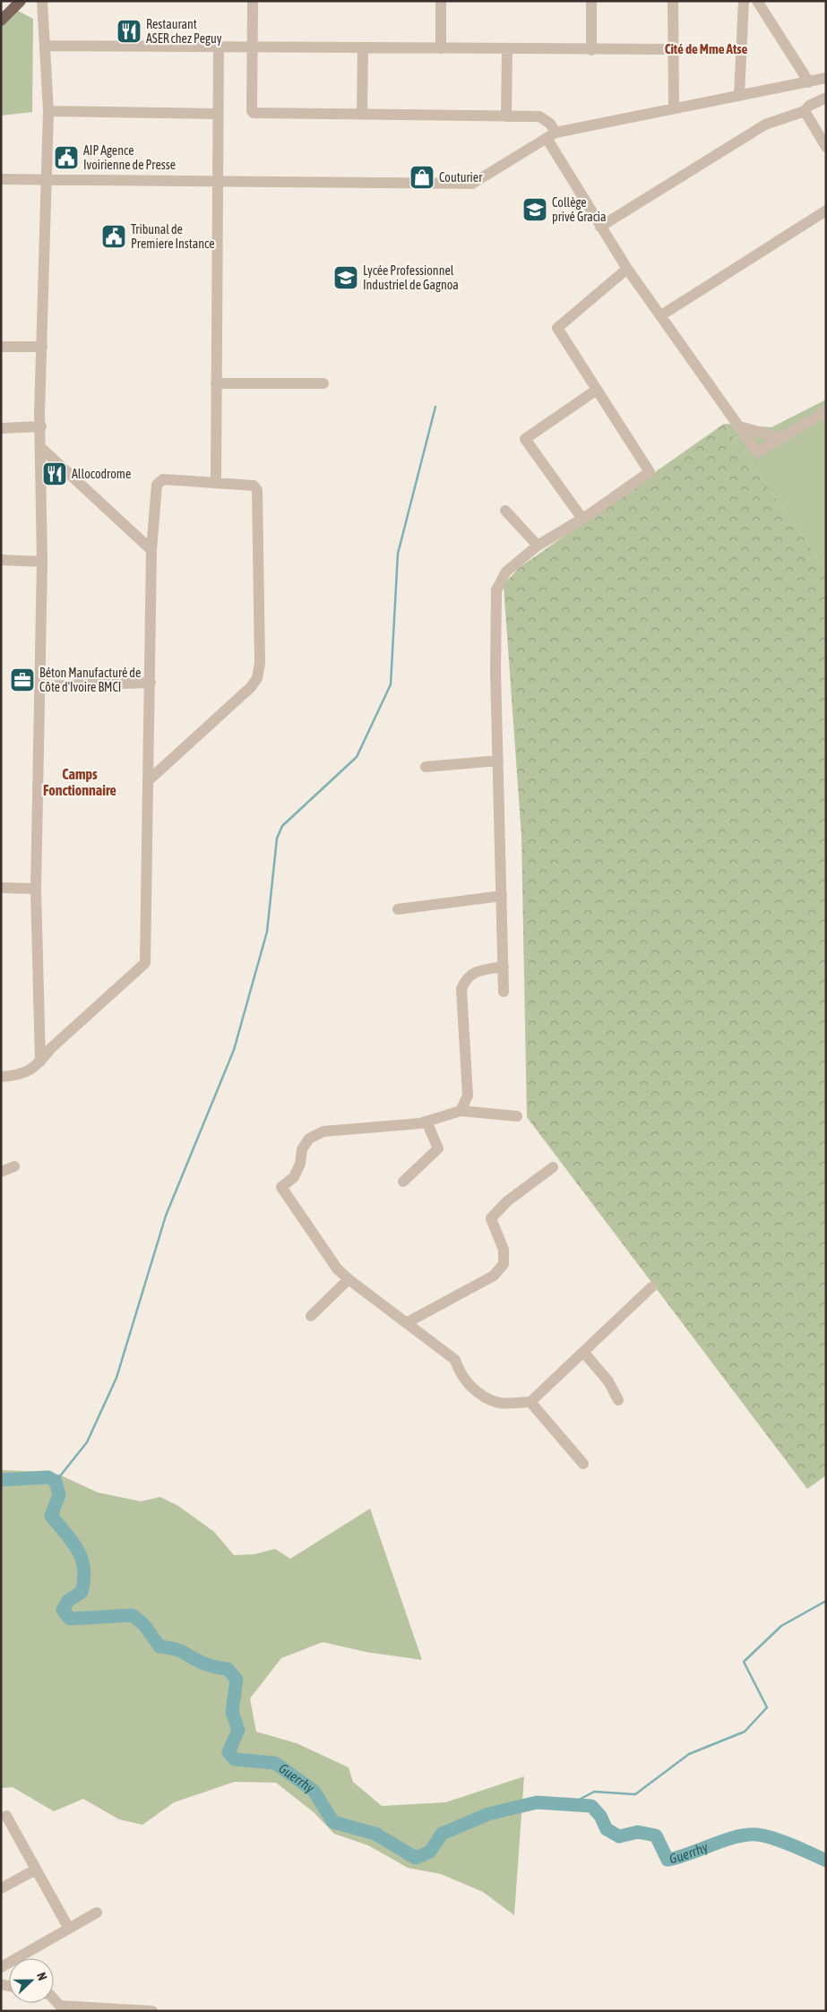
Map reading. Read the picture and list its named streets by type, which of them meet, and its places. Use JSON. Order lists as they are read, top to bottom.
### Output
{
  "districts": ["Cité de Mme Atse", "Camps Fonctionnaire"],
  "water": ["Guerrhy"],
  "places": {
    "restaurant": ["Restaurant ASER chez Peguy", "Allocodrome"],
    "public building": ["AIP Agence Ivoirienne de Presse", "Tribunal de Premiere Instance"],
    "shop": ["Couturier"],
    "school or university": ["Collège privé Gracia", "Lycée Professionnel Industriel de Gagnoa"],
    "office": ["Béton Manufacturé de Côte d'Ivoire BMCI"]
  },
  "north": "right"
}
